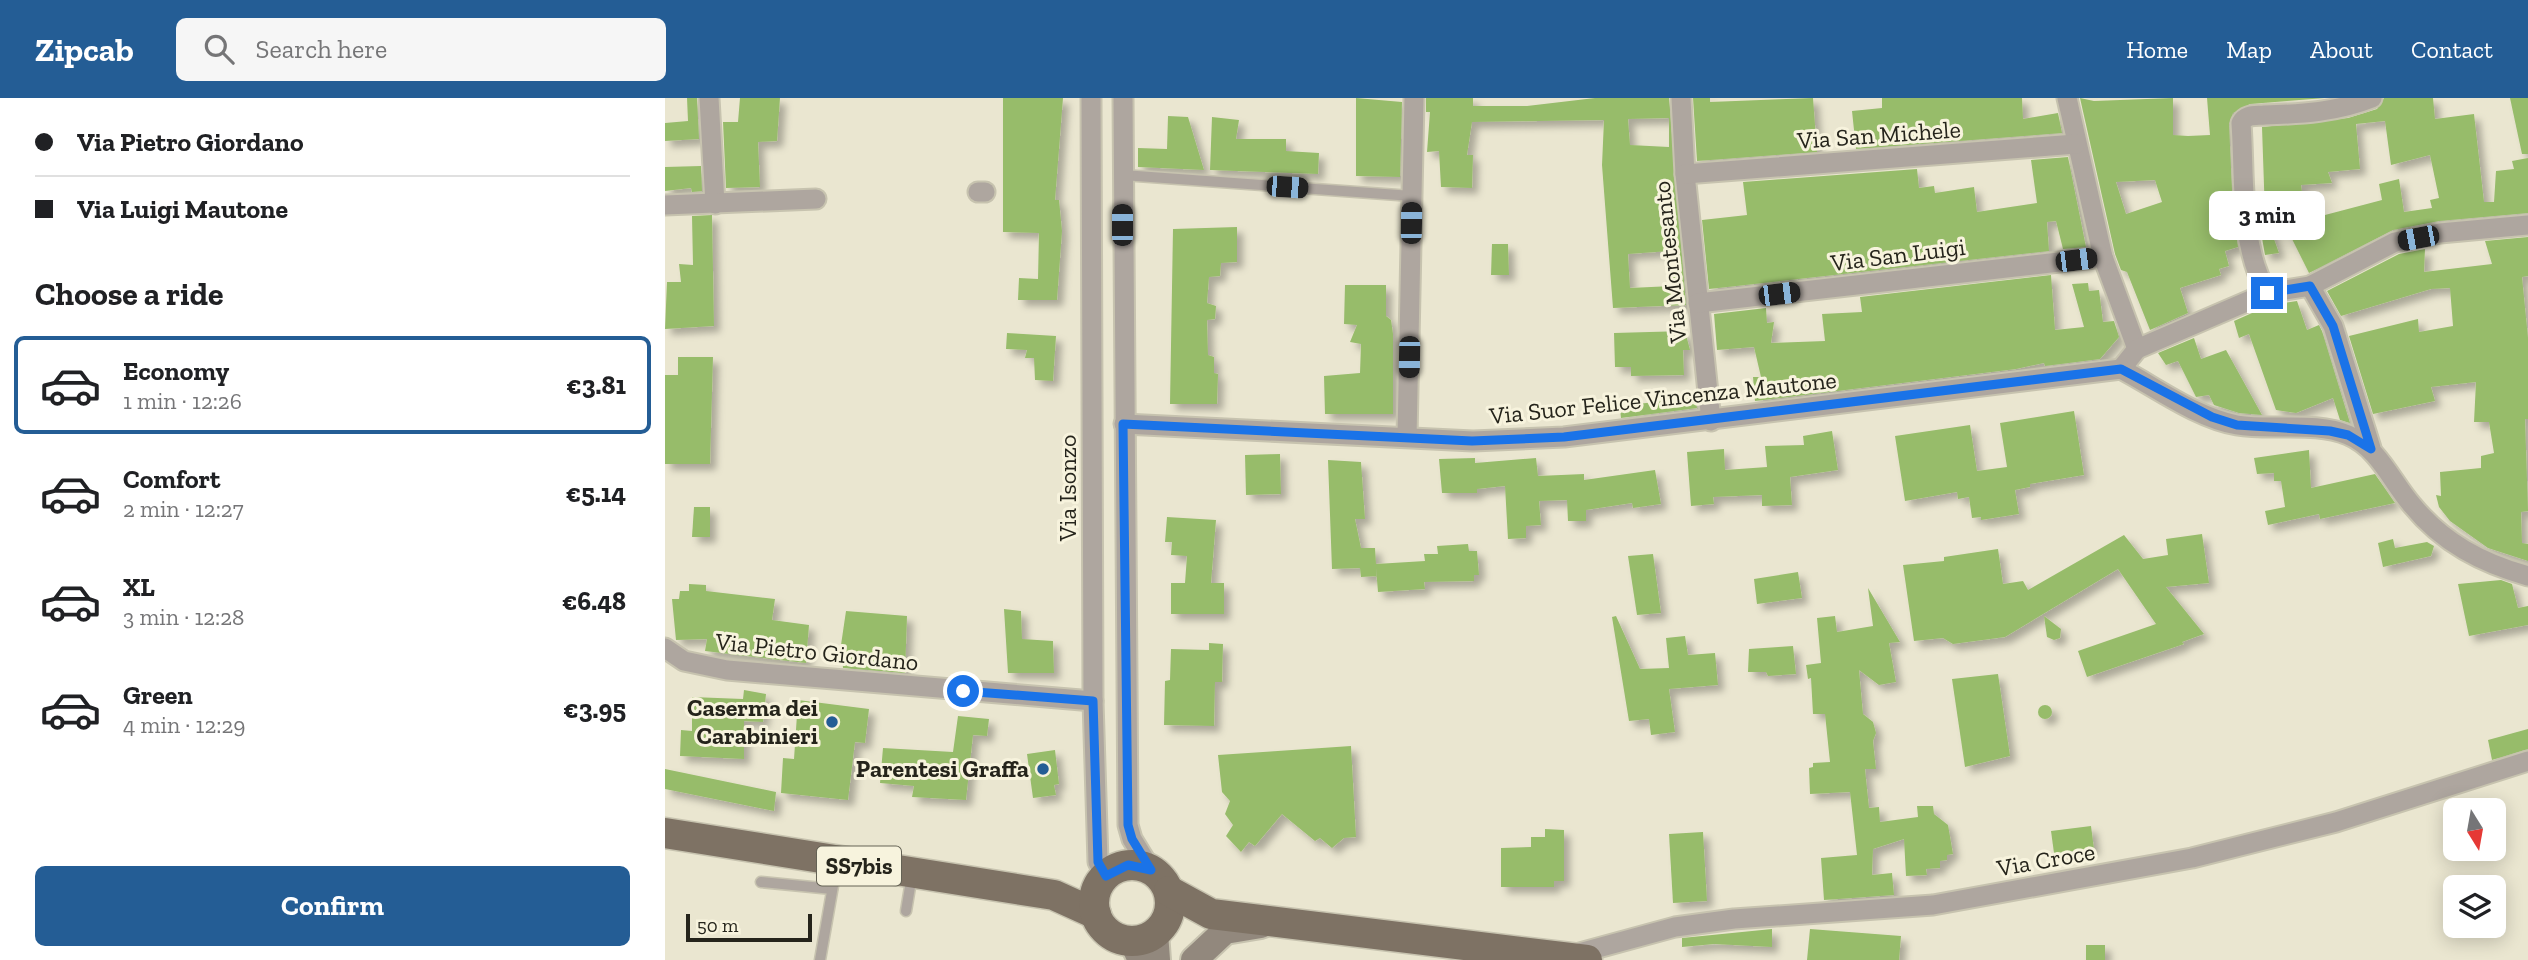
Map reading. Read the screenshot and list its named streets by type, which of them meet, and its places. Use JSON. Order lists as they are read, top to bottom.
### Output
{
  "streets": {
    "main road": ["SS7bis"],
    "street": [
      "Via San Michele",
      "Via San Luigi",
      "Via Montesanto",
      "Via Suor Felice Vincenza Mautone",
      "Via Isonzo",
      "Via Pietro Giordano",
      "Via Croce"
    ]
  },
  "crossings": [
    ["Via San Michele", "Via Montesanto"],
    ["Via San Luigi", "Via Montesanto"],
    ["Via Montesanto", "Via Suor Felice Vincenza Mautone"],
    ["Via Isonzo", "Via Pietro Giordano"],
    ["Via Isonzo", "SS7bis"],
    ["Via Croce", "SS7bis"]
  ],
  "places": ["Caserma dei Carabinieri", "Parentesi Graffa"],
  "scale_bar": "50 m",
  "north": "bottom",
  "page": {
    "header": "Zipcab",
    "search": "Search here",
    "nav": [
      "Home",
      "Map",
      "About",
      "Contact"
    ],
    "banner": ["Via Pietro Giordano", "Via Luigi Mautone"],
    "bubble": "3 min",
    "heading": "Choose a ride",
    "list": [
      {
        "name": "Economy",
        "note": "1 min · 12:26",
        "value": "€3.81"
      },
      {
        "name": "Comfort",
        "note": "2 min · 12:27",
        "value": "€5.14"
      },
      {
        "name": "XL",
        "note": "3 min · 12:28",
        "value": "€6.48"
      },
      {
        "name": "Green",
        "note": "4 min · 12:29",
        "value": "€3.95"
      }
    ],
    "buttons": "Confirm",
    "scale": "50 m"
  }
}
